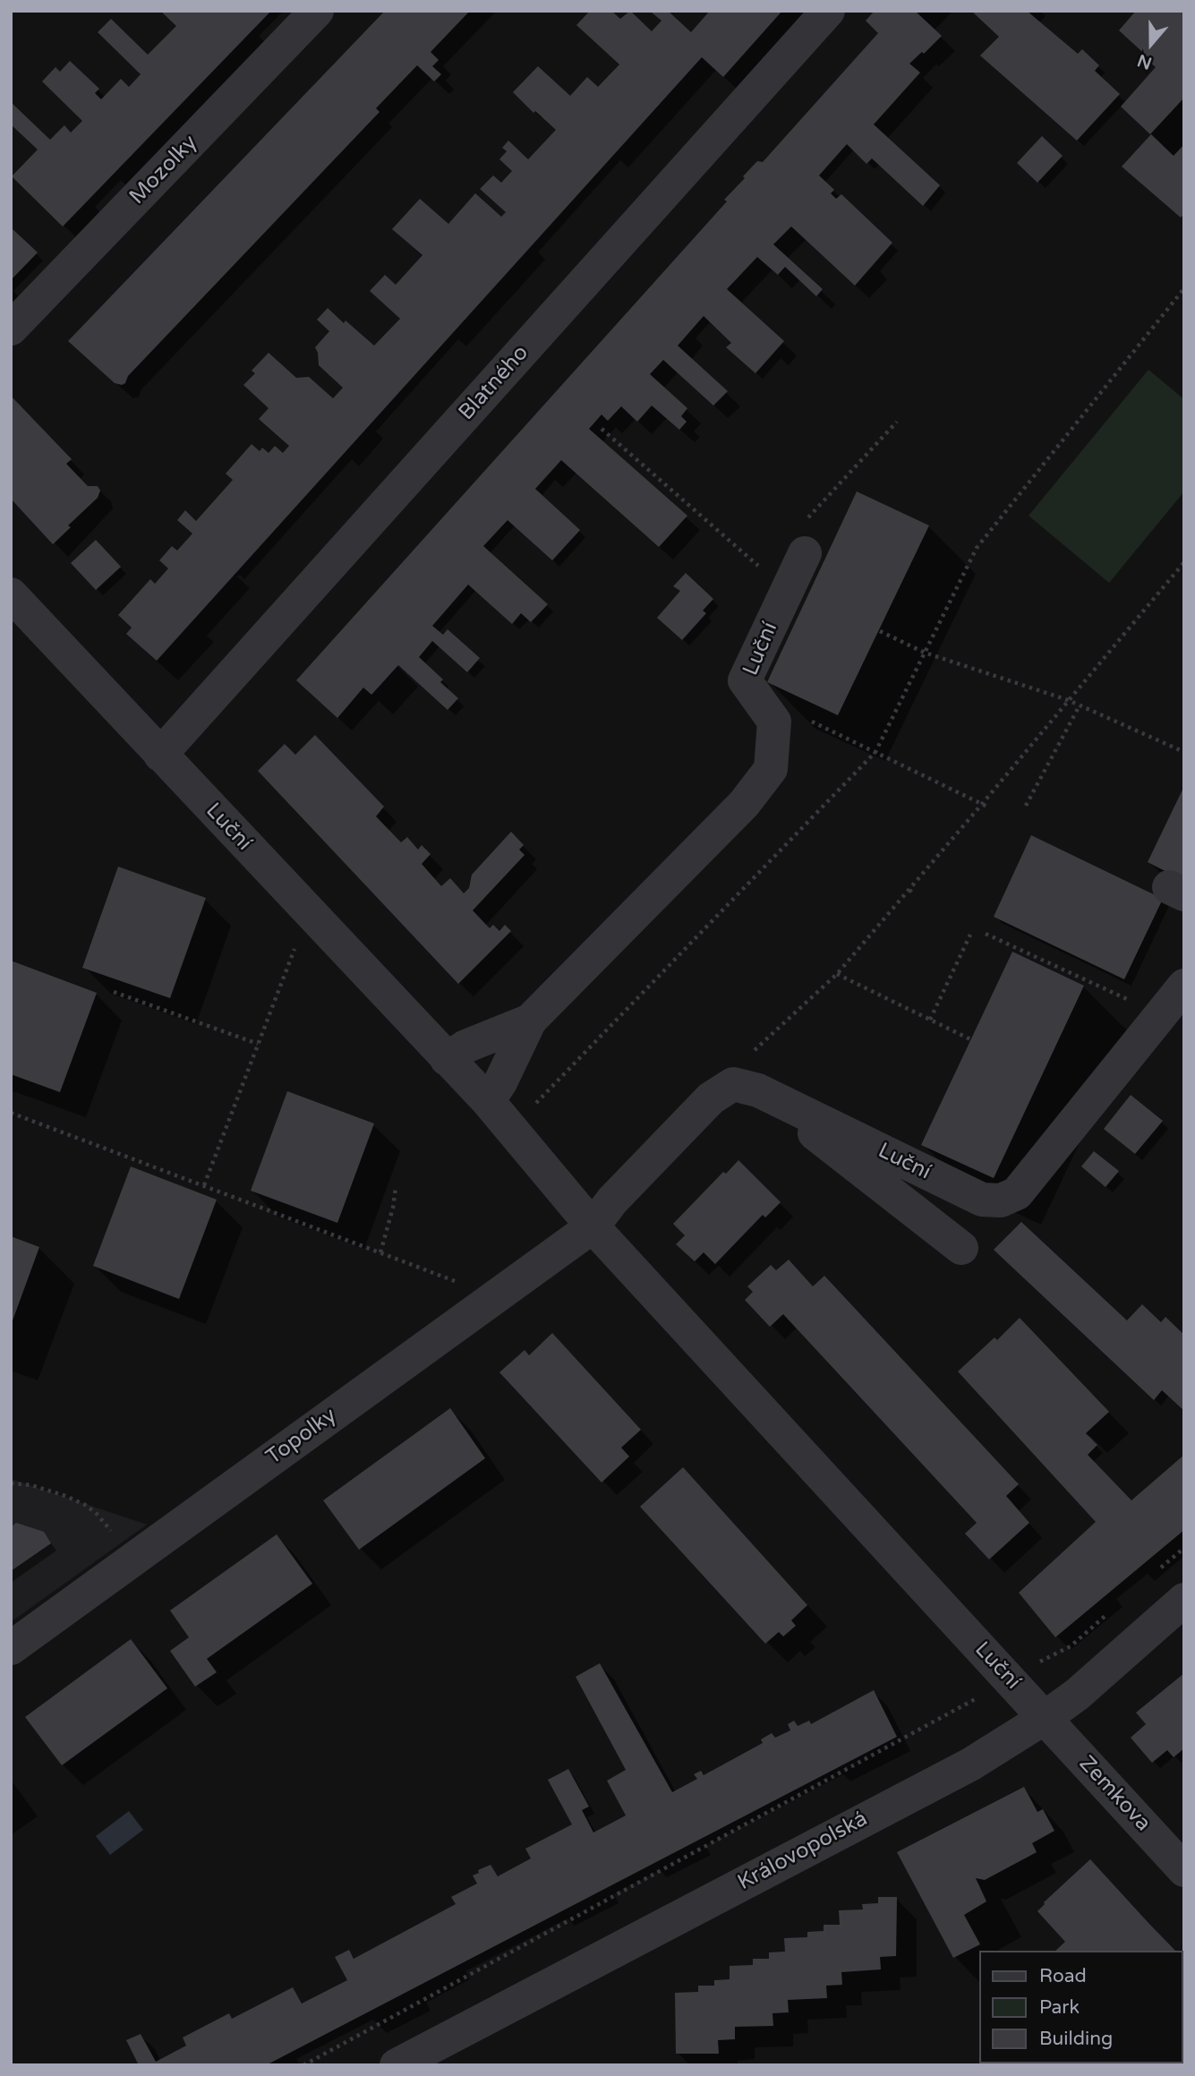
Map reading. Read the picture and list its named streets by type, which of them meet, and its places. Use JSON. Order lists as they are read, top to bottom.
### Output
{
  "streets": {
    "street": [
      "Mozolky",
      "Blatného",
      "Luční",
      "Topolky",
      "Zemkova",
      "Královopolská"
    ]
  },
  "crossings": [
    ["Blatného", "Luční"],
    ["Luční", "Topolky"],
    ["Luční", "Zemkova"],
    ["Luční", "Královopolská"],
    ["Zemkova", "Královopolská"]
  ],
  "legend": ["Road", "Park", "Building"],
  "north": "bottom"
}
